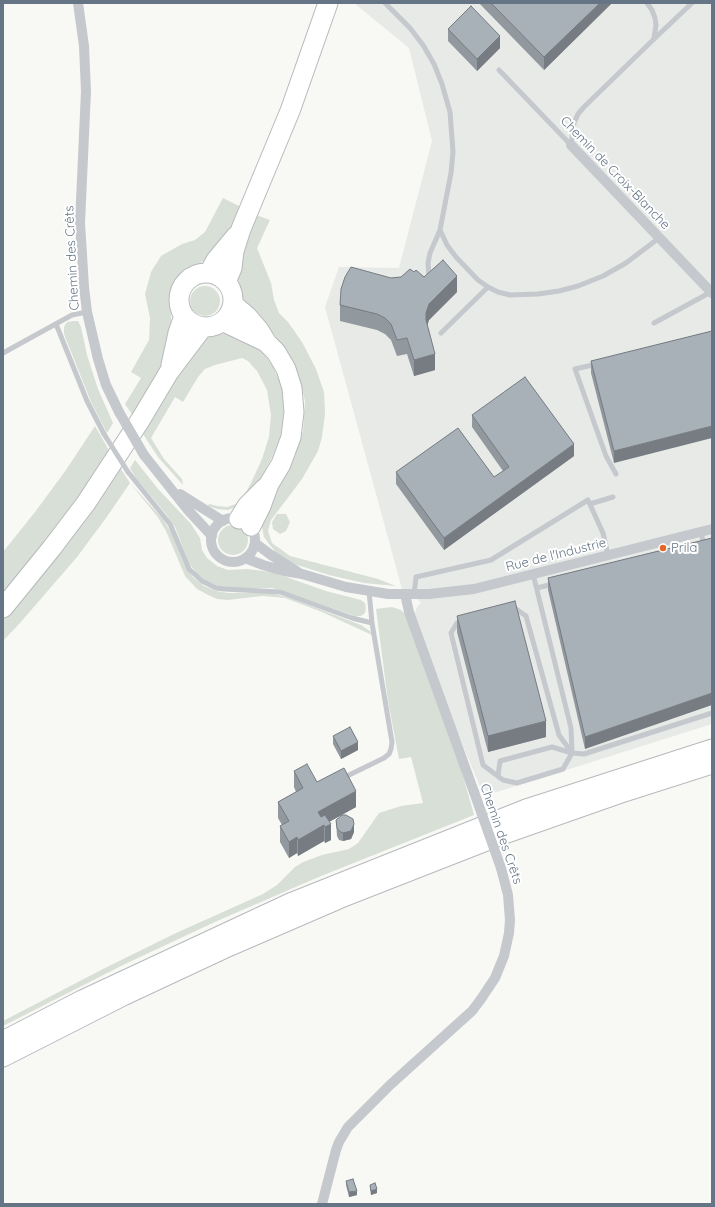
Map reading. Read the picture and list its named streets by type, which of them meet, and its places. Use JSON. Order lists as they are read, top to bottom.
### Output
{
  "streets": {
    "street": ["Chemin de Croix-Blanche", "Chemin des Crêts", "Rue de l'Industrie"]
  },
  "crossings": [
    ["Chemin des Crêts", "Rue de l'Industrie"]
  ],
  "places": ["Prila"]
}
